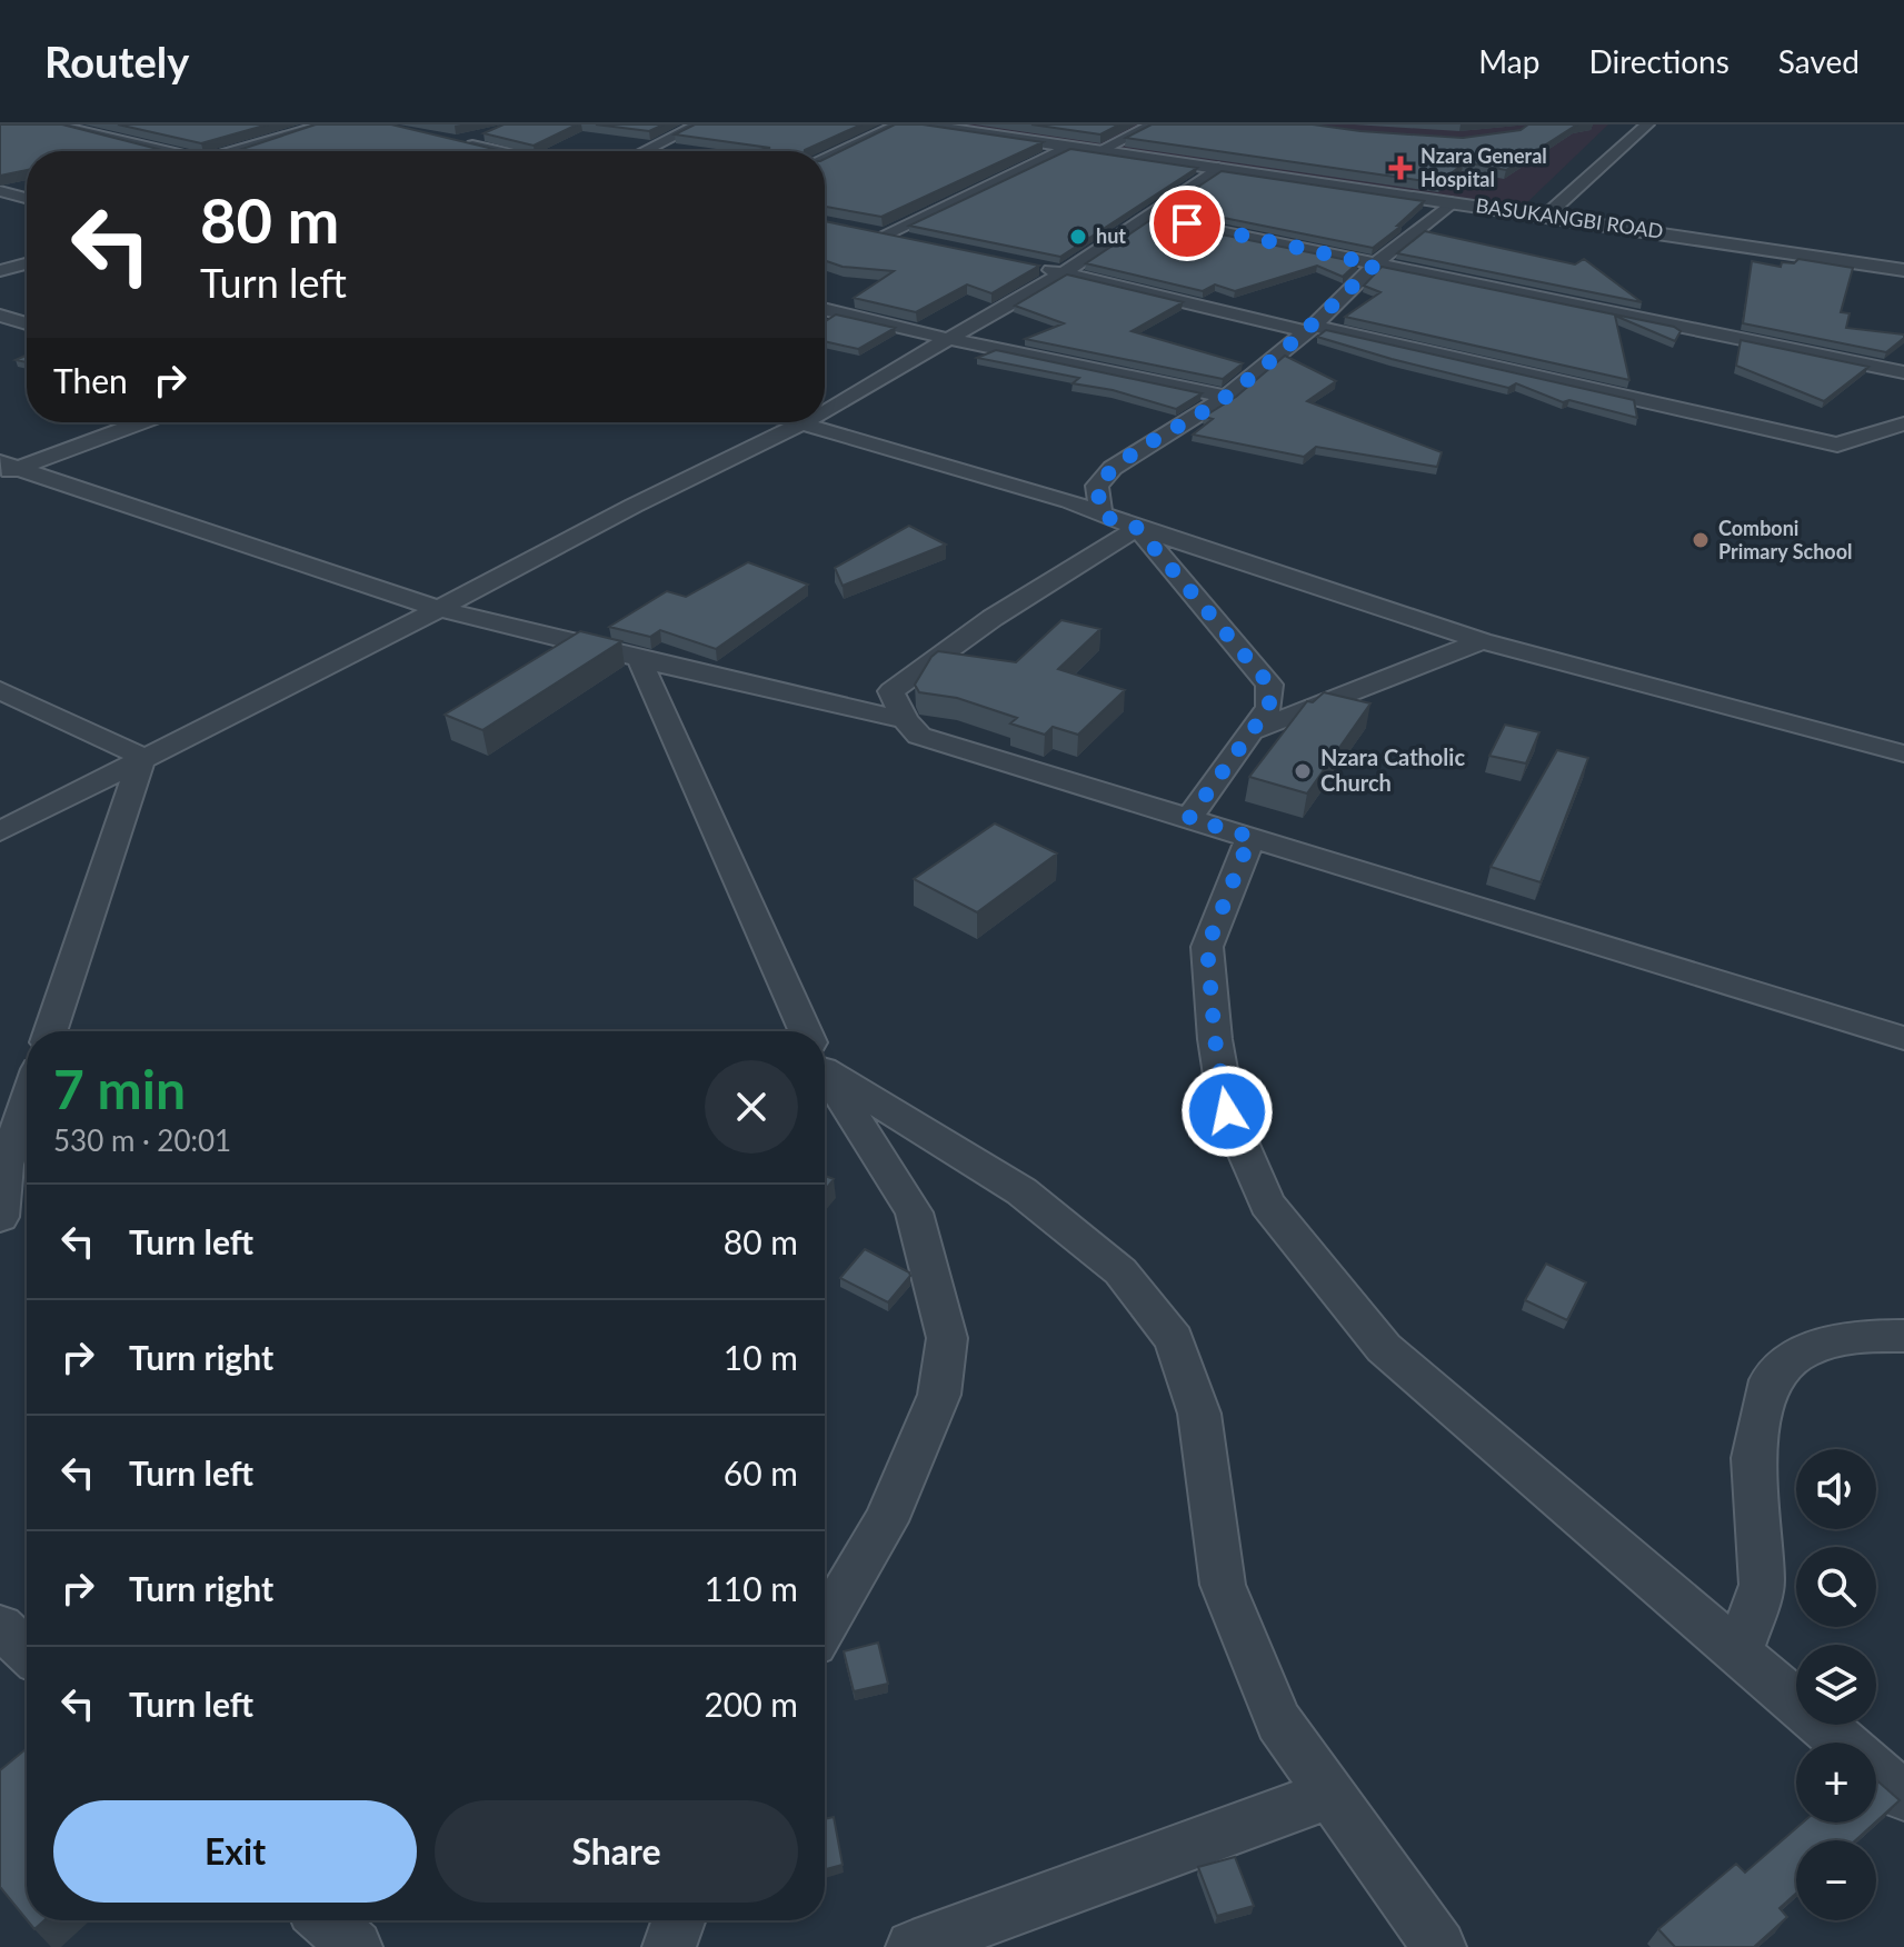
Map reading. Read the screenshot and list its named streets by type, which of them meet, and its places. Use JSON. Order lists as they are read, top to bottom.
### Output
{
  "streets": {
    "street": ["BASUKANGBI ROAD"]
  },
  "places": {
    "health": ["Nzara General Hospital"],
    "other": ["hut", "Comboni Primary School", "Nzara Catholic Church"]
  },
  "page": {
    "header": "Routely",
    "nav": ["Map", "Directions", "Saved"],
    "turn": ["80 m", "Turn left"],
    "then": "Then",
    "heading": ["7 min", "530 m · 20:01"],
    "list": [
      {
        "name": "Turn left",
        "value": "80 m"
      },
      {
        "name": "Turn right",
        "value": "10 m"
      },
      {
        "name": "Turn left",
        "value": "60 m"
      },
      {
        "name": "Turn right",
        "value": "110 m"
      },
      {
        "name": "Turn left",
        "value": "200 m"
      }
    ],
    "map_buttons": ["+", "−"],
    "buttons": ["Exit", "Share"]
  }
}
